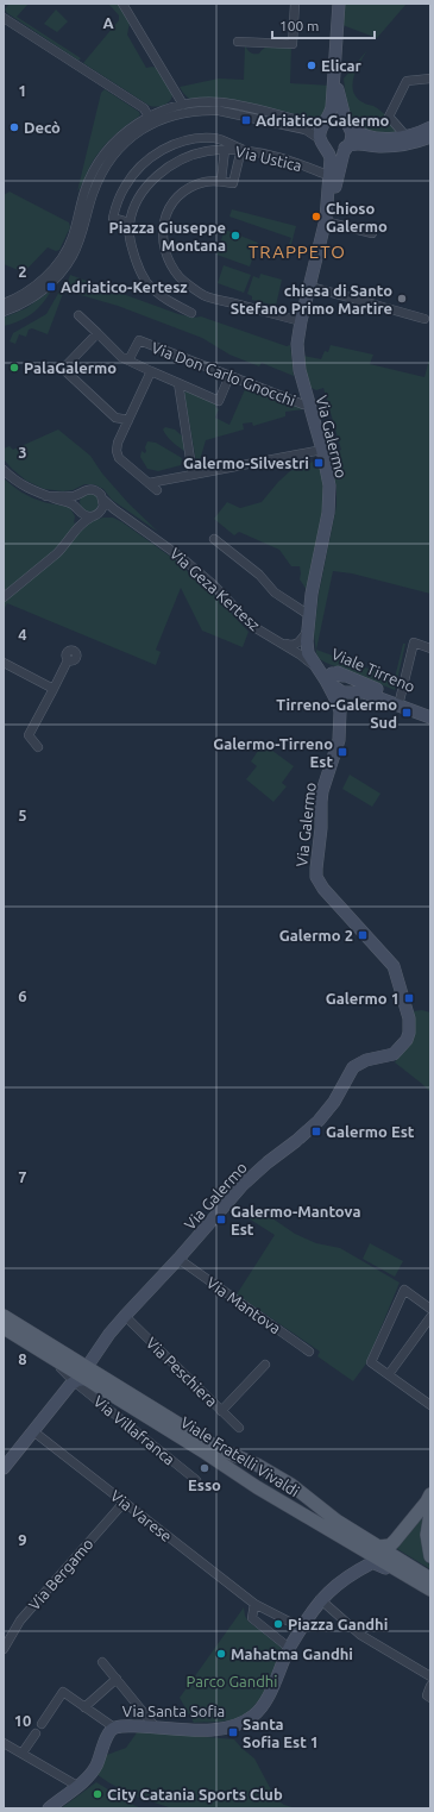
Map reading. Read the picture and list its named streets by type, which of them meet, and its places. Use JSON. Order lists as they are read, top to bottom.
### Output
{
  "streets": {
    "main road": [
      "Via Galermo",
      "Viale Tirreno",
      "Viale Fratelli Vivaldi",
      "Via Santa Sofia"
    ],
    "street": [
      "Via Ustica",
      "Via Don Carlo Gnocchi",
      "Via Geza Kertesz",
      "Via Mantova",
      "Via Peschiera",
      "Via Villafranca",
      "Via Varese",
      "Via Bergamo"
    ]
  },
  "crossings": [
    ["Via Don Carlo Gnocchi", "Via Galermo"],
    ["Via Galermo", "Via Geza Kertesz"],
    ["Via Galermo", "Viale Tirreno"],
    ["Via Galermo", "Via Mantova"],
    ["Via Galermo", "Via Peschiera"],
    ["Via Galermo", "Via Villafranca"],
    ["Via Galermo", "Viale Fratelli Vivaldi"],
    ["Via Galermo", "Via Varese"],
    ["Via Villafranca", "Viale Fratelli Vivaldi"],
    ["Viale Fratelli Vivaldi", "Via Santa Sofia"],
    ["Via Varese", "Via Bergamo"],
    ["Via Varese", "Via Santa Sofia"]
  ],
  "districts": ["TRAPPETO"],
  "parks": ["Parco Gandhi"],
  "places": {
    "other": [
      "Elicar",
      "Decò",
      "Chioso Galermo",
      "Piazza Giuseppe Montana",
      "chiesa di Santo Stefano Primo Martire",
      "PalaGalermo",
      "Esso",
      "Piazza Gandhi",
      "Mahatma Gandhi",
      "City Catania Sports Club"
    ],
    "transit": [
      "Adriatico-Galermo",
      "Adriatico-Kertesz",
      "Galermo-Silvestri",
      "Tirreno-Galermo Sud",
      "Galermo-Tirreno Est",
      "Galermo 2",
      "Galermo 1",
      "Galermo Est",
      "Galermo-Mantova Est",
      "Santa Sofia Est 1"
    ]
  },
  "scale_bar": "100 m",
  "grid": {
    "columns": ["A"],
    "rows": [
      "1",
      "2",
      "3",
      "4",
      "5",
      "6",
      "7",
      "8",
      "9",
      "10"
    ]
  }
}
